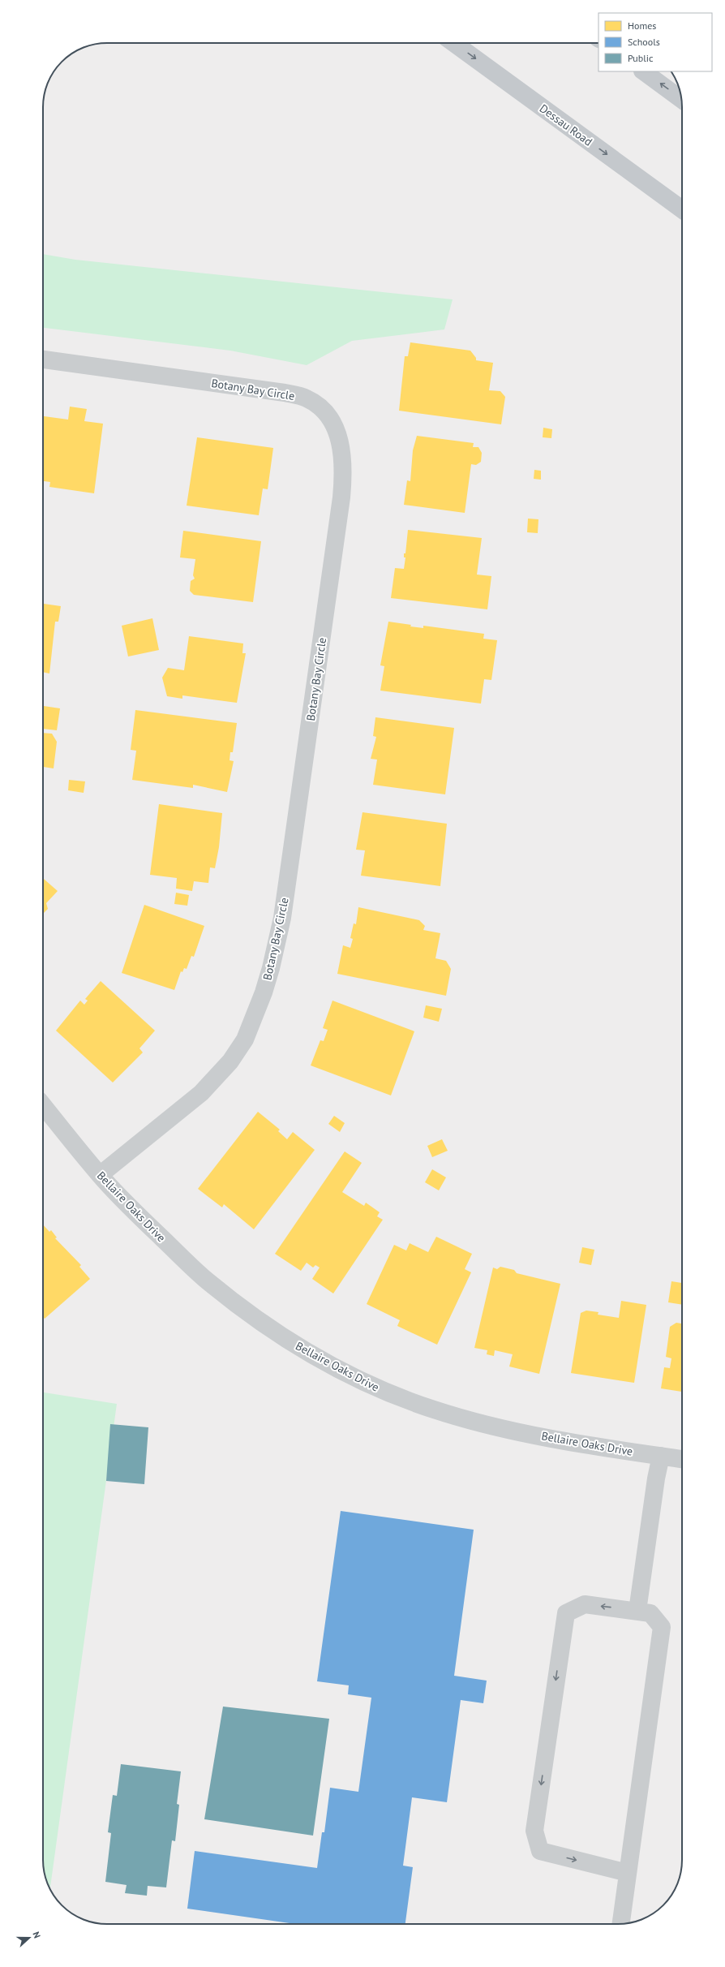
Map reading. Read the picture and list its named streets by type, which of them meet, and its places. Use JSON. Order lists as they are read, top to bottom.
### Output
{
  "streets": {
    "main road": ["Dessau Road"],
    "street": ["Botany Bay Circle", "Bellaire Oaks Drive"]
  },
  "crossings": [
    ["Botany Bay Circle", "Bellaire Oaks Drive"]
  ],
  "one_way": ["Dessau Road"],
  "legend": ["Homes", "Schools", "Public"],
  "north": "right"
}
